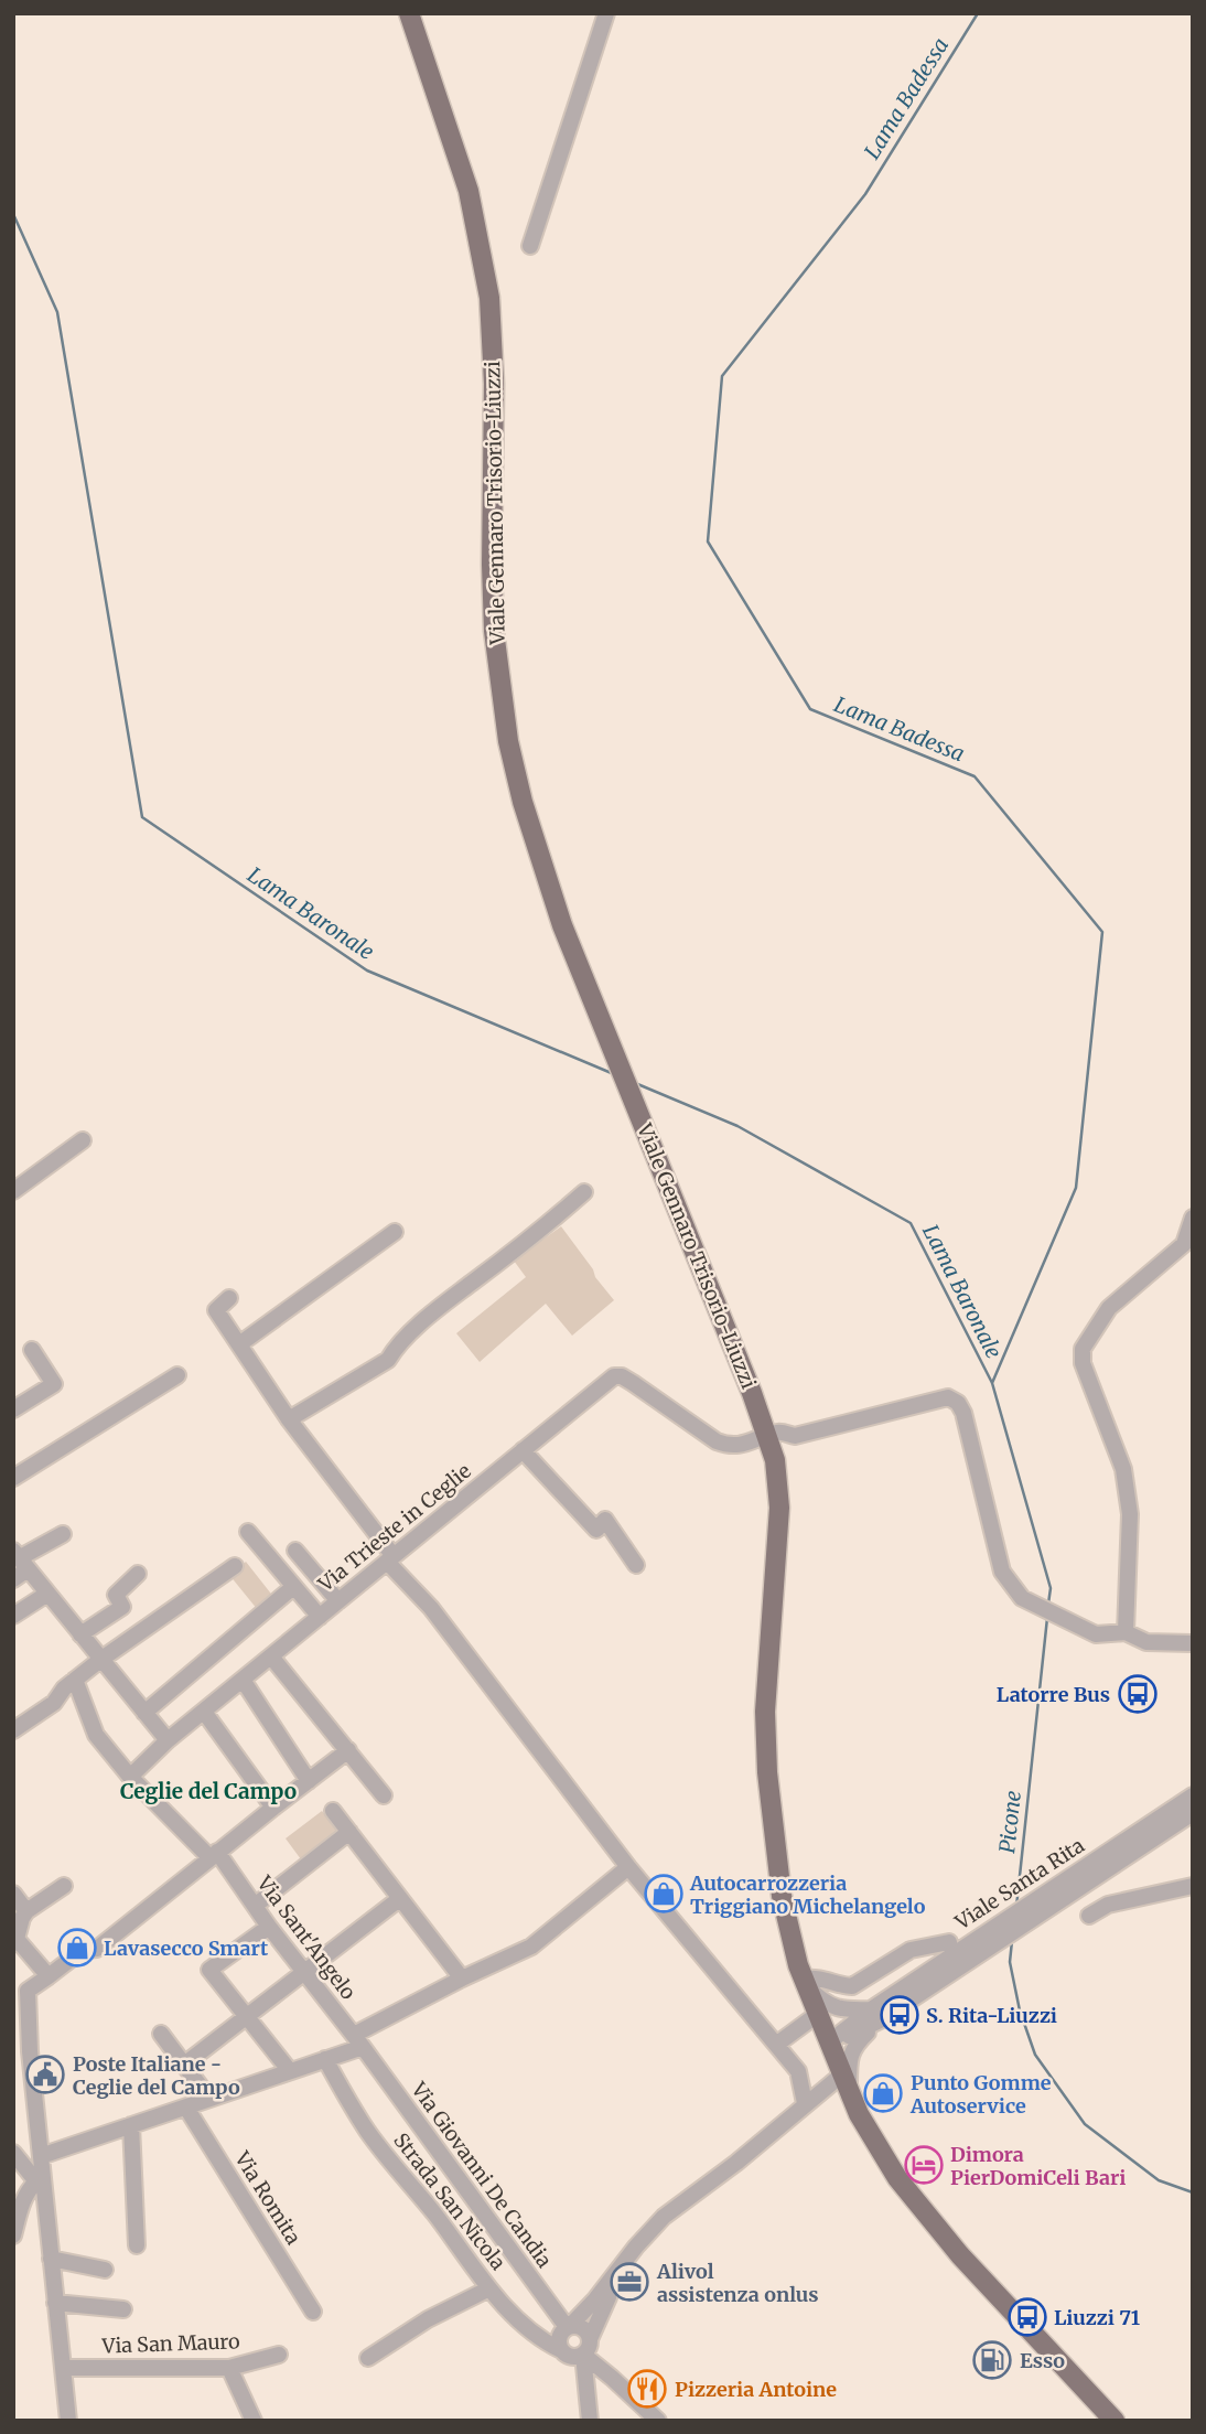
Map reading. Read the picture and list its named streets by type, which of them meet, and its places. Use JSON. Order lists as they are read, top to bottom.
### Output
{
  "streets": {
    "main road": ["Viale Gennaro Trisorio-Liuzzi"],
    "street": [
      "Via Trieste in Ceglie",
      "Viale Santa Rita",
      "Via Sant'Angelo",
      "Via Giovanni De Candia",
      "Via Romita",
      "Strada San Nicola",
      "Via San Mauro"
    ]
  },
  "crossings": [
    ["Viale Gennaro Trisorio-Liuzzi", "Via Trieste in Ceglie"],
    ["Via Trieste in Ceglie", "Via Sant'Angelo"],
    ["Via Sant'Angelo", "Via Giovanni De Candia"],
    ["Via Giovanni De Candia", "Strada San Nicola"]
  ],
  "districts": ["Ceglie del Campo"],
  "water": ["Lama Badessa", "Lama Baronale", "Picone"],
  "places": {
    "bus stop": ["Latorre Bus", "S. Rita-Liuzzi", "Liuzzi 71"],
    "shop": ["Autocarrozzeria Triggiano Michelangelo", "Lavasecco Smart", "Punto Gomme Autoservice"],
    "public building": ["Poste Italiane - Ceglie del Campo"],
    "hotel": ["Dimora PierDomiCeli Bari"],
    "office": ["Alivol assistenza onlus"],
    "fuel station": ["Esso"],
    "restaurant": ["Pizzeria Antoine"]
  }
}
